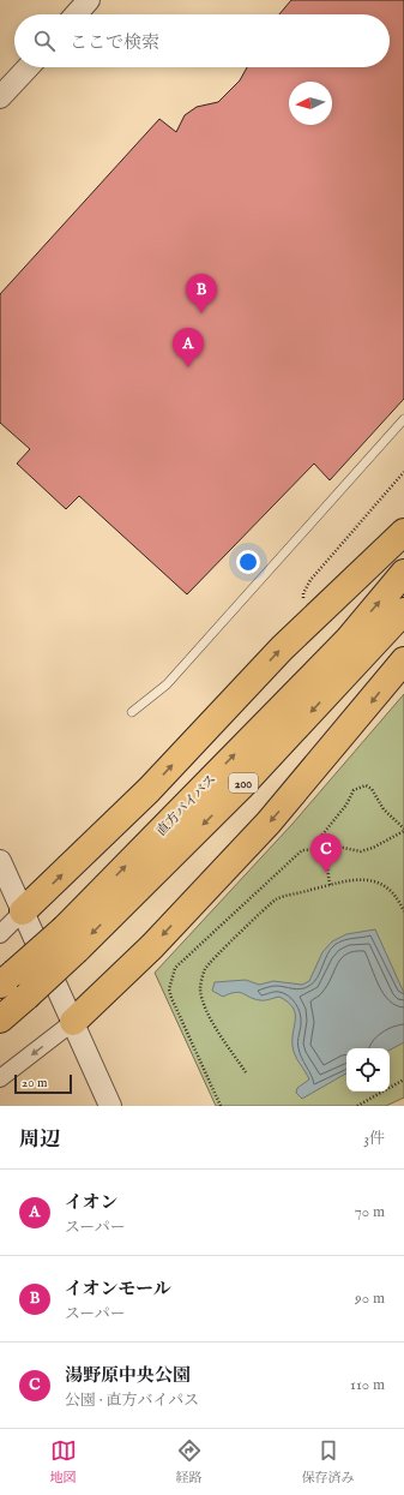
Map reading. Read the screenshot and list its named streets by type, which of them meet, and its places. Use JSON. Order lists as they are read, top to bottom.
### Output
{
  "streets": {
    "highway": ["200", "直方バイパス"]
  },
  "scale_bar": "20 m",
  "north": "left",
  "page": {
    "search": "ここで検索",
    "pins": ["B", "A", "C"],
    "scale": "20 m",
    "heading": ["周辺", "3件"],
    "list": [
      {
        "mark": "A",
        "name": "イオン",
        "note": "スーパー",
        "value": "70 m"
      },
      {
        "mark": "B",
        "name": "イオンモール",
        "note": "スーパー",
        "value": "90 m"
      },
      {
        "mark": "C",
        "name": "湯野原中央公園",
        "note": "公園 · 直方バイパス",
        "value": "110 m"
      }
    ],
    "nav": ["地図", "経路", "保存済み"]
  }
}
